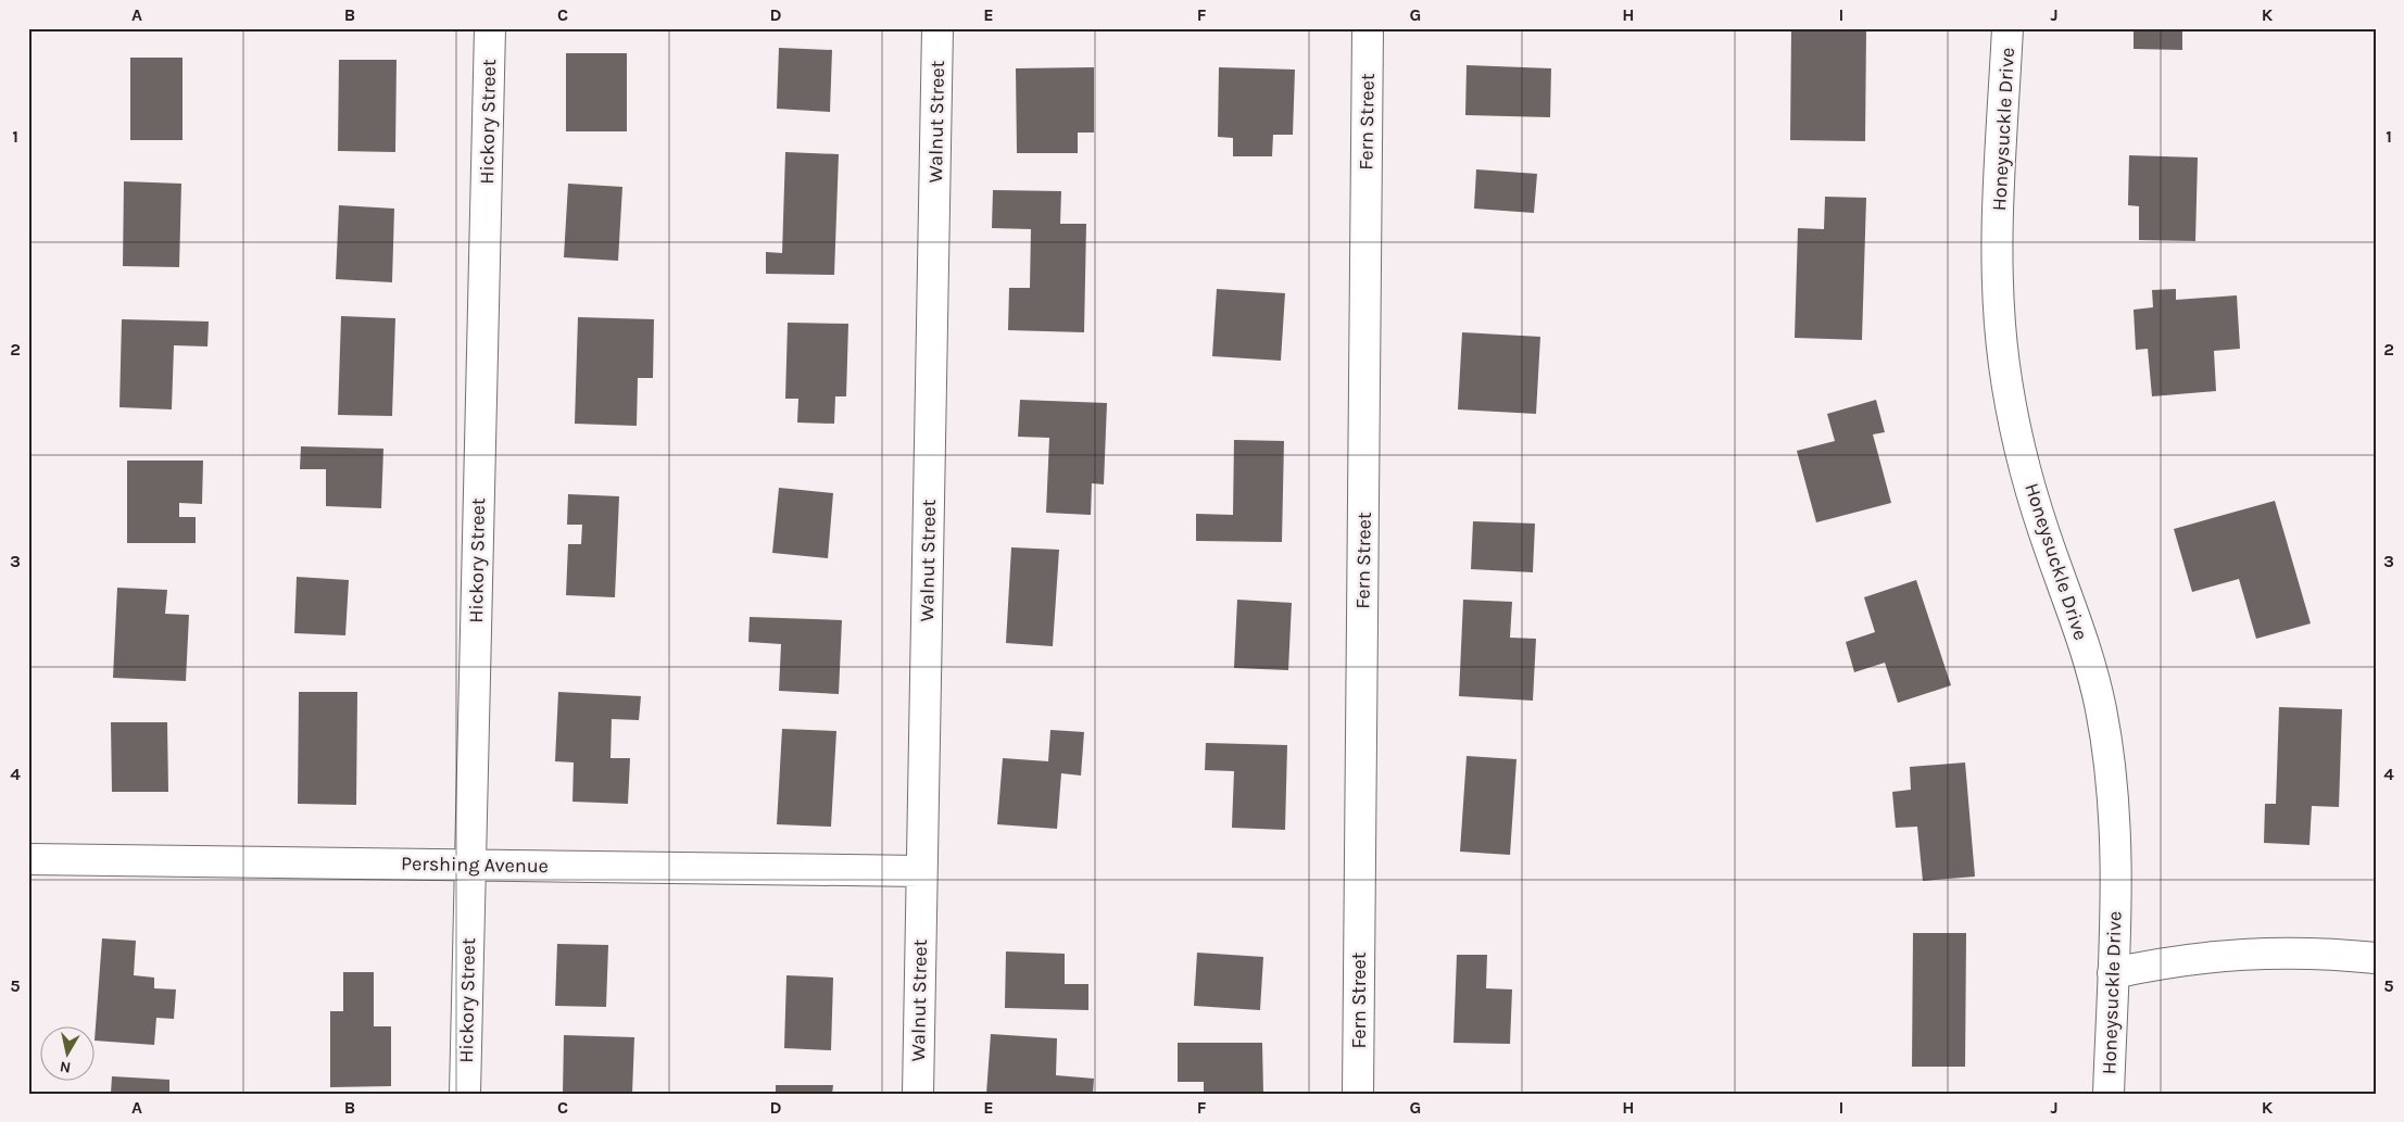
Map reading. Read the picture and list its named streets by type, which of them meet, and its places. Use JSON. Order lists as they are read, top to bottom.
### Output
{
  "streets": {
    "street": [
      "Hickory Street",
      "Walnut Street",
      "Fern Street",
      "Honeysuckle Drive",
      "Pershing Avenue"
    ]
  },
  "crossings": [
    ["Hickory Street", "Pershing Avenue"],
    ["Walnut Street", "Pershing Avenue"]
  ],
  "north": "bottom",
  "grid": {
    "columns": [
      "A",
      "B",
      "C",
      "D",
      "E",
      "F",
      "G",
      "H",
      "I",
      "J",
      "K"
    ],
    "rows": [
      "1",
      "2",
      "3",
      "4",
      "5"
    ]
  }
}
